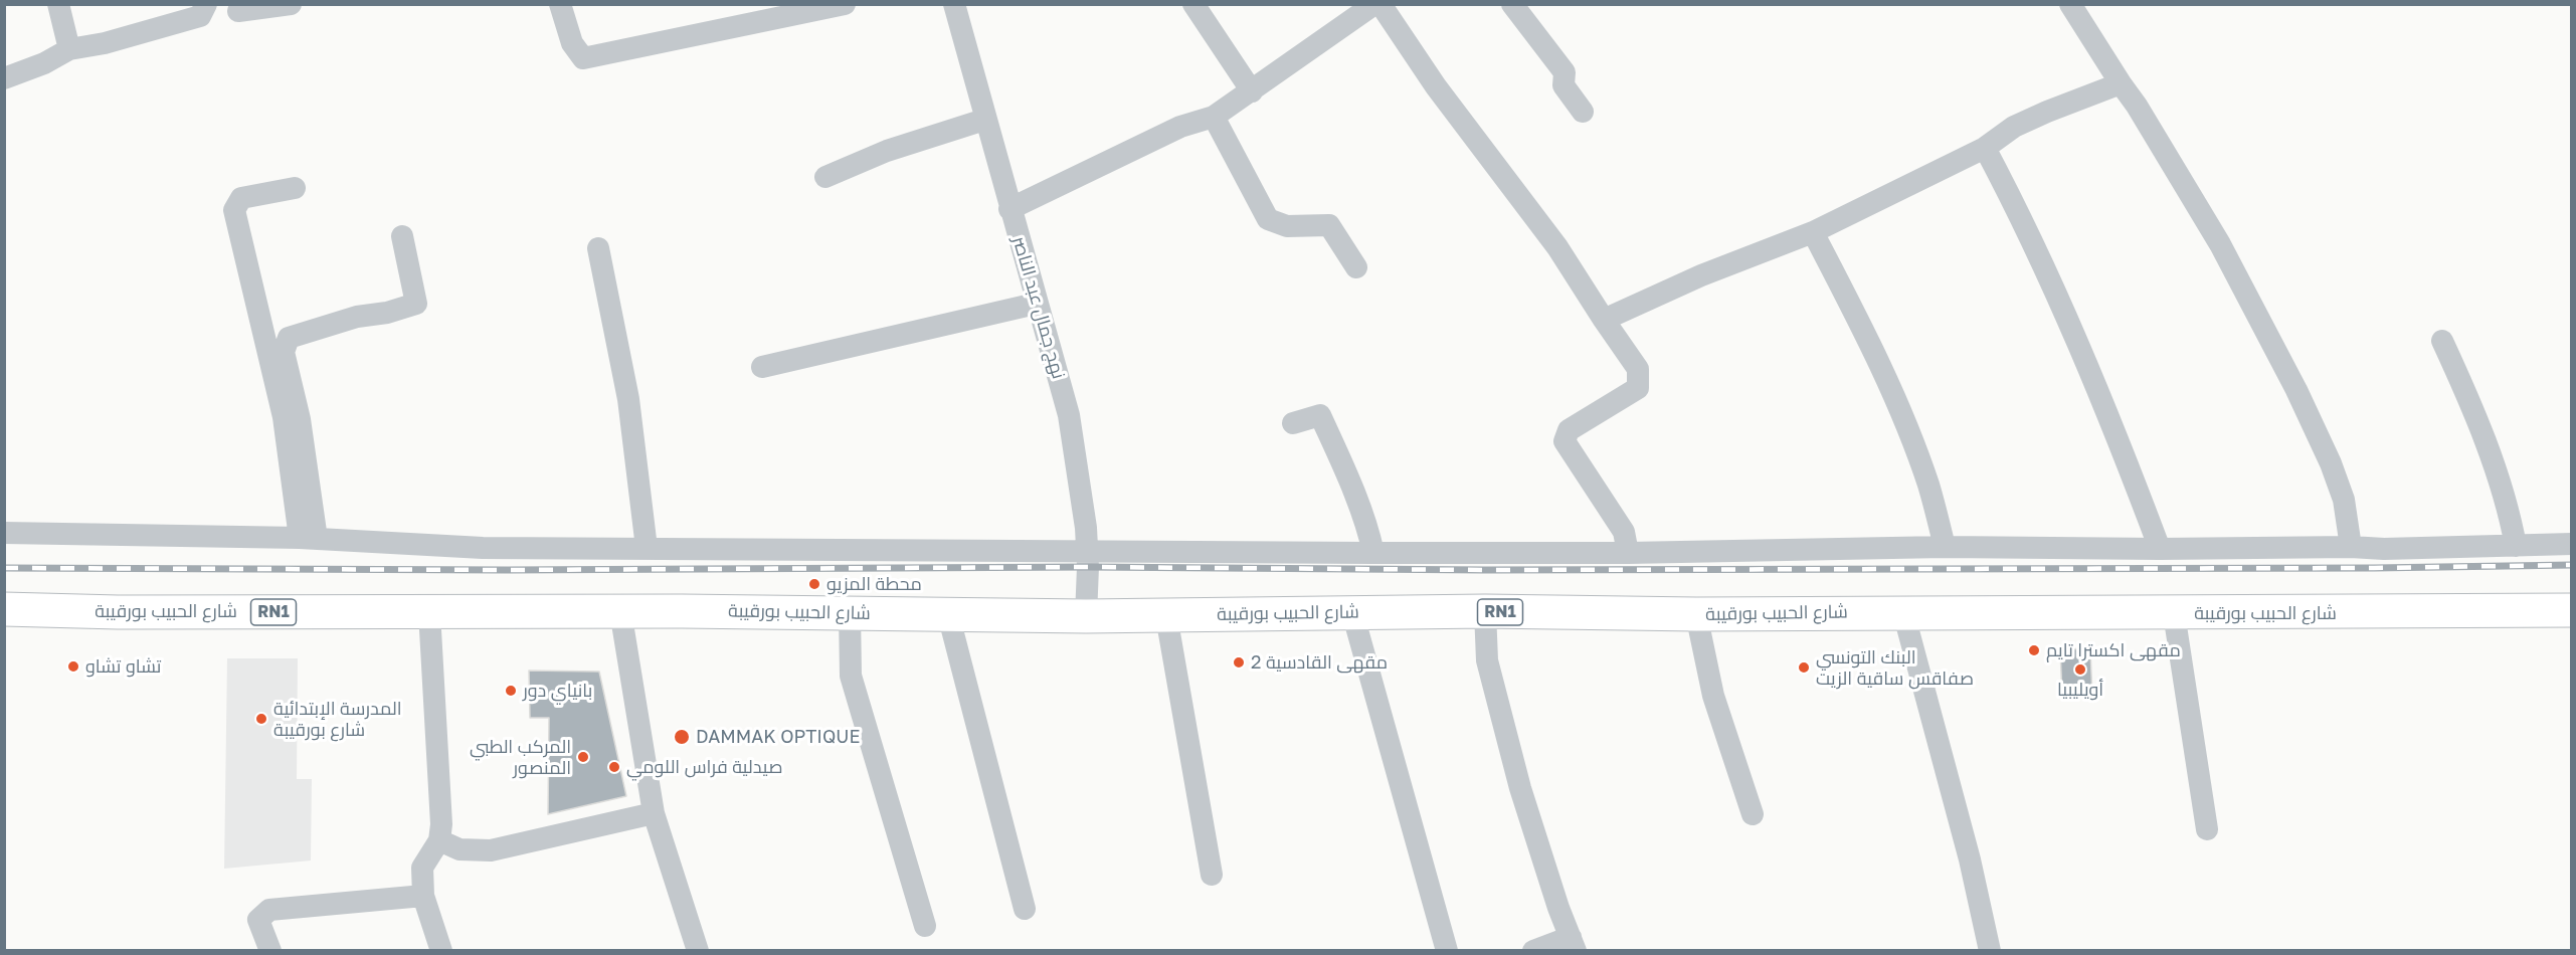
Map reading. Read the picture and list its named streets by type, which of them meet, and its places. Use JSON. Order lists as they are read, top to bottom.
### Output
{
  "streets": {
    "main road": ["شارع الحبيب بورقيبة", "RN1"],
    "street": ["نهج جمال عبد الناصر"]
  },
  "crossings": [
    ["نهج جمال عبد الناصر", "شارع الحبيب بورقيبة"]
  ],
  "places": [
    "محطة المزيو",
    "مقهى اكسترا تايم",
    "مقهى القادسية 2",
    "تشاو تشاو",
    "البنك التونسي صفاقس ساقية الزيت",
    "أويليبيا",
    "بانياي دور",
    "المدرسة الإبتدائية شارع بورقيبة",
    "DAMMAK OPTIQUE",
    "المركب الطبي المنصور",
    "صيدلية فراس اللومي"
  ]
}
